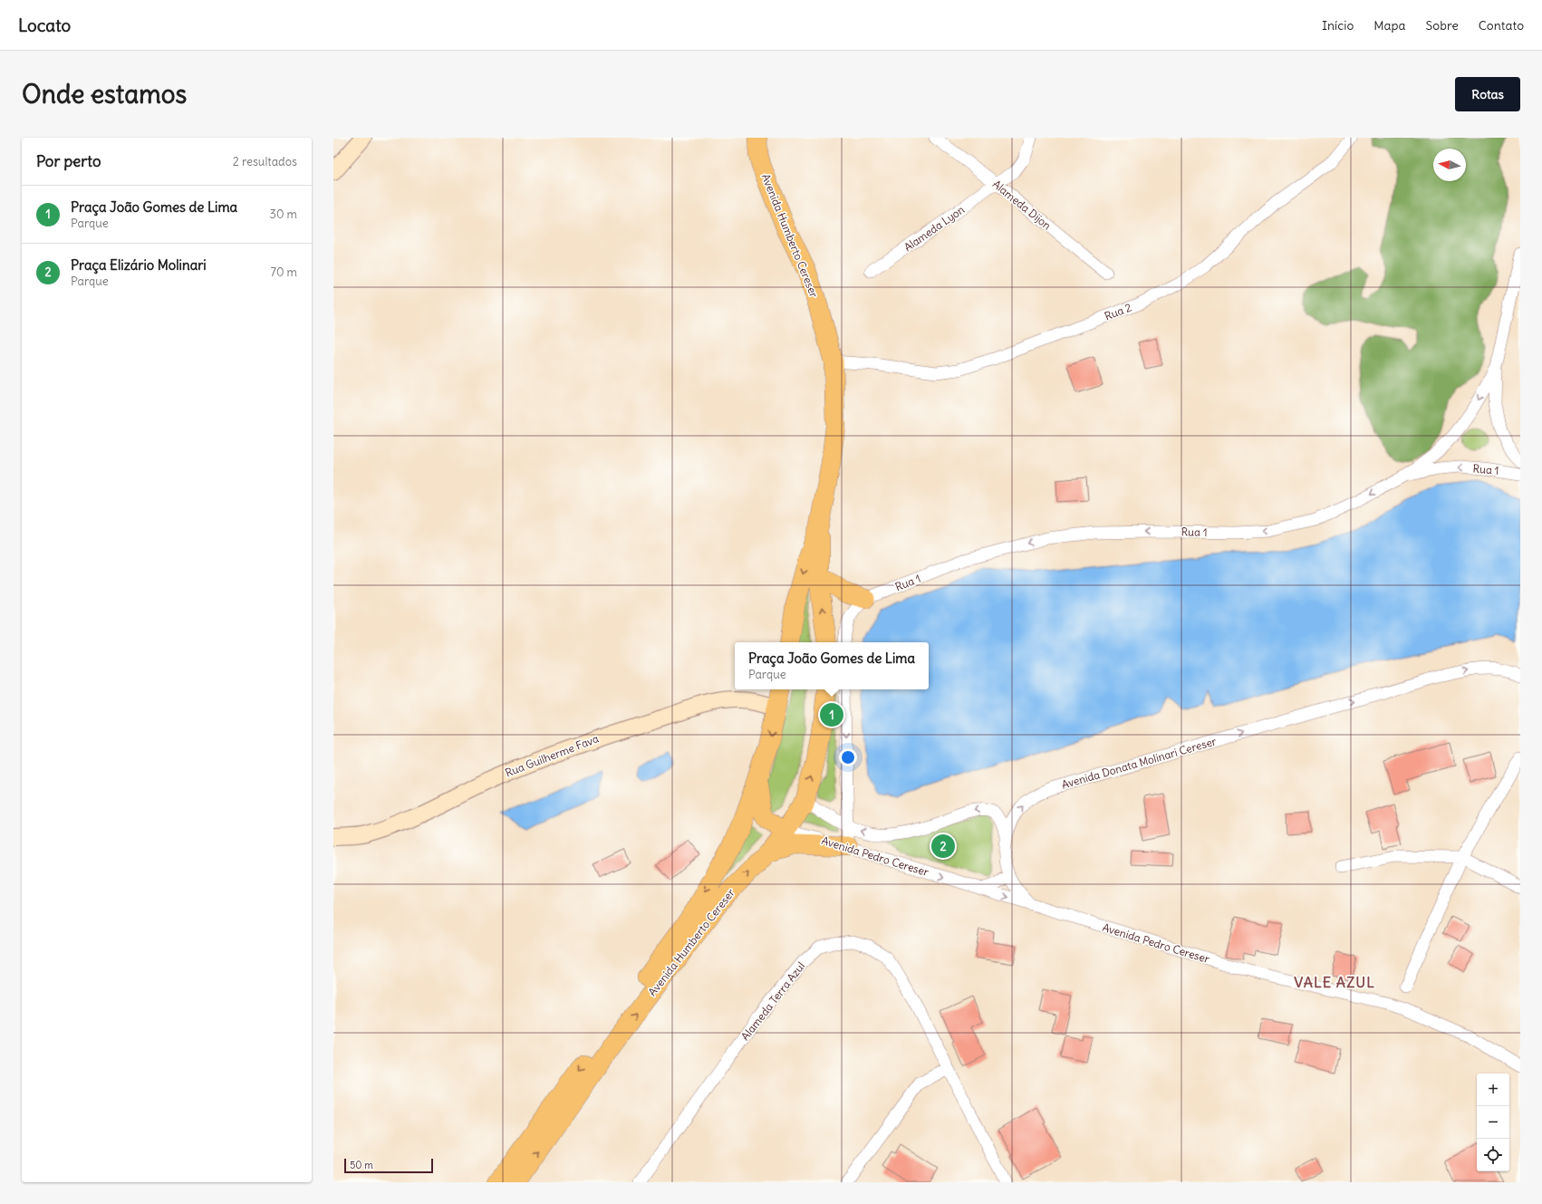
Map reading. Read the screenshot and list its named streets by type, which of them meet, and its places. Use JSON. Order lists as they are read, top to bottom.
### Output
{
  "streets": {
    "main road": ["Avenida Humberto Cereser"],
    "street": [
      "Alameda Dijon",
      "Alameda Lyon",
      "Rua 2",
      "Rua 1",
      "Rua Guilherme Fava",
      "Avenida Donata Molinari Cereser",
      "Avenida Pedro Cereser",
      "Alameda Terra Azul"
    ]
  },
  "crossings": [
    ["Alameda Dijon", "Alameda Lyon"],
    ["Avenida Humberto Cereser", "Rua 2"],
    ["Avenida Humberto Cereser", "Rua Guilherme Fava"],
    ["Avenida Humberto Cereser", "Avenida Pedro Cereser"]
  ],
  "one_way": ["Rua 1", "Avenida Donata Molinari Cereser"],
  "districts": ["VALE AZUL"],
  "scale_bar": "50 m",
  "north": "left",
  "page": {
    "header": "Locato",
    "nav": [
      "Início",
      "Mapa",
      "Sobre",
      "Contato"
    ],
    "buttons": "Rotas",
    "title": "Onde estamos",
    "heading": ["Por perto", "2 resultados"],
    "list": [
      {
        "mark": "1",
        "name": "Praça João Gomes de Lima",
        "note": "Parque",
        "value": "30 m"
      },
      {
        "mark": "2",
        "name": "Praça Elizário Molinari",
        "note": "Parque",
        "value": "70 m"
      }
    ],
    "popup": ["Praça João Gomes de Lima", "Parque"],
    "pins": ["1", "2"],
    "map_buttons": ["+", "−"],
    "scale": "50 m"
  }
}
